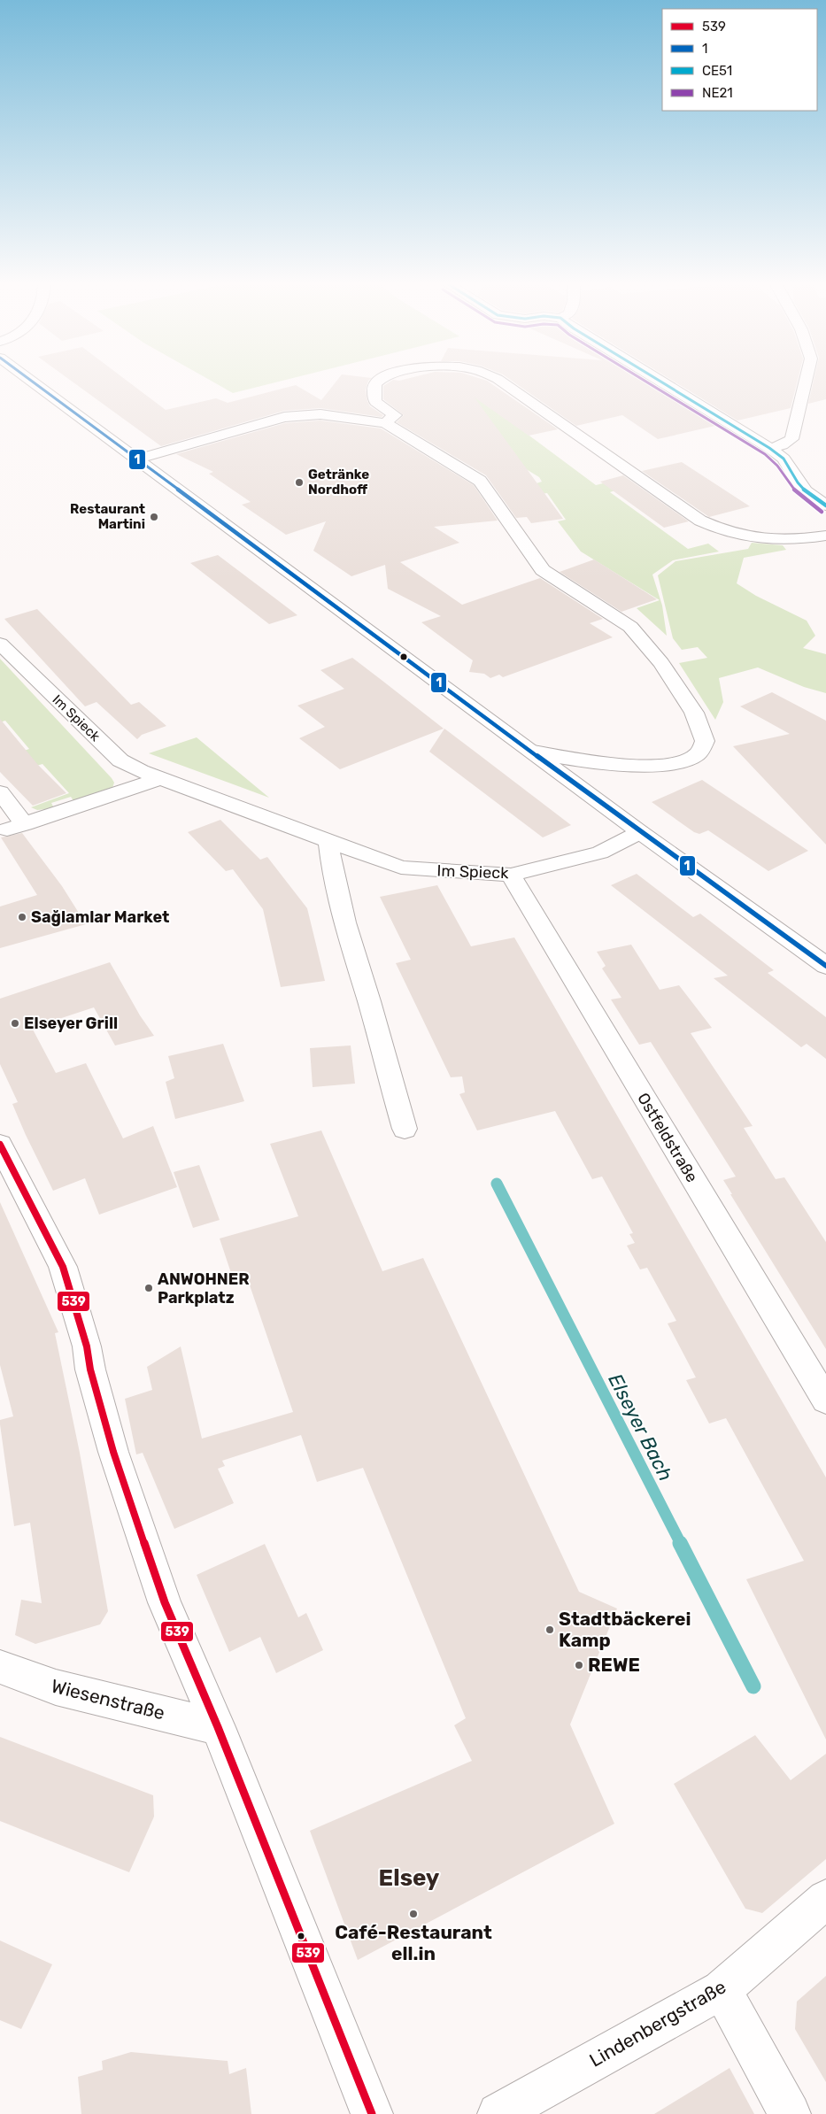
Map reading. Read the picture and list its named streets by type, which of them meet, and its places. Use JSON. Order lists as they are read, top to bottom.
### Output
{
  "streets": {
    "street": [
      "Im Spieck",
      "Ostfeldstraße",
      "Wiesenstraße",
      "Lindenbergstraße"
    ]
  },
  "crossings": [
    ["Im Spieck", "Ostfeldstraße"]
  ],
  "districts": ["Elsey"],
  "water": ["Elseyer Bach"],
  "places": [
    "Getränke Nordhoff",
    "Restaurant Martini",
    "Sağlamlar Market",
    "Elseyer Grill",
    "ANWOHNER Parkplatz",
    "Stadtbäckerei Kamp",
    "REWE",
    "Café-Restaurant ell.in"
  ],
  "lines": [
    "transit line 1",
    "transit line CE51",
    "transit line NE21",
    "transit line 539"
  ],
  "legend": [
    "539",
    "1",
    "CE51",
    "NE21"
  ]
}
